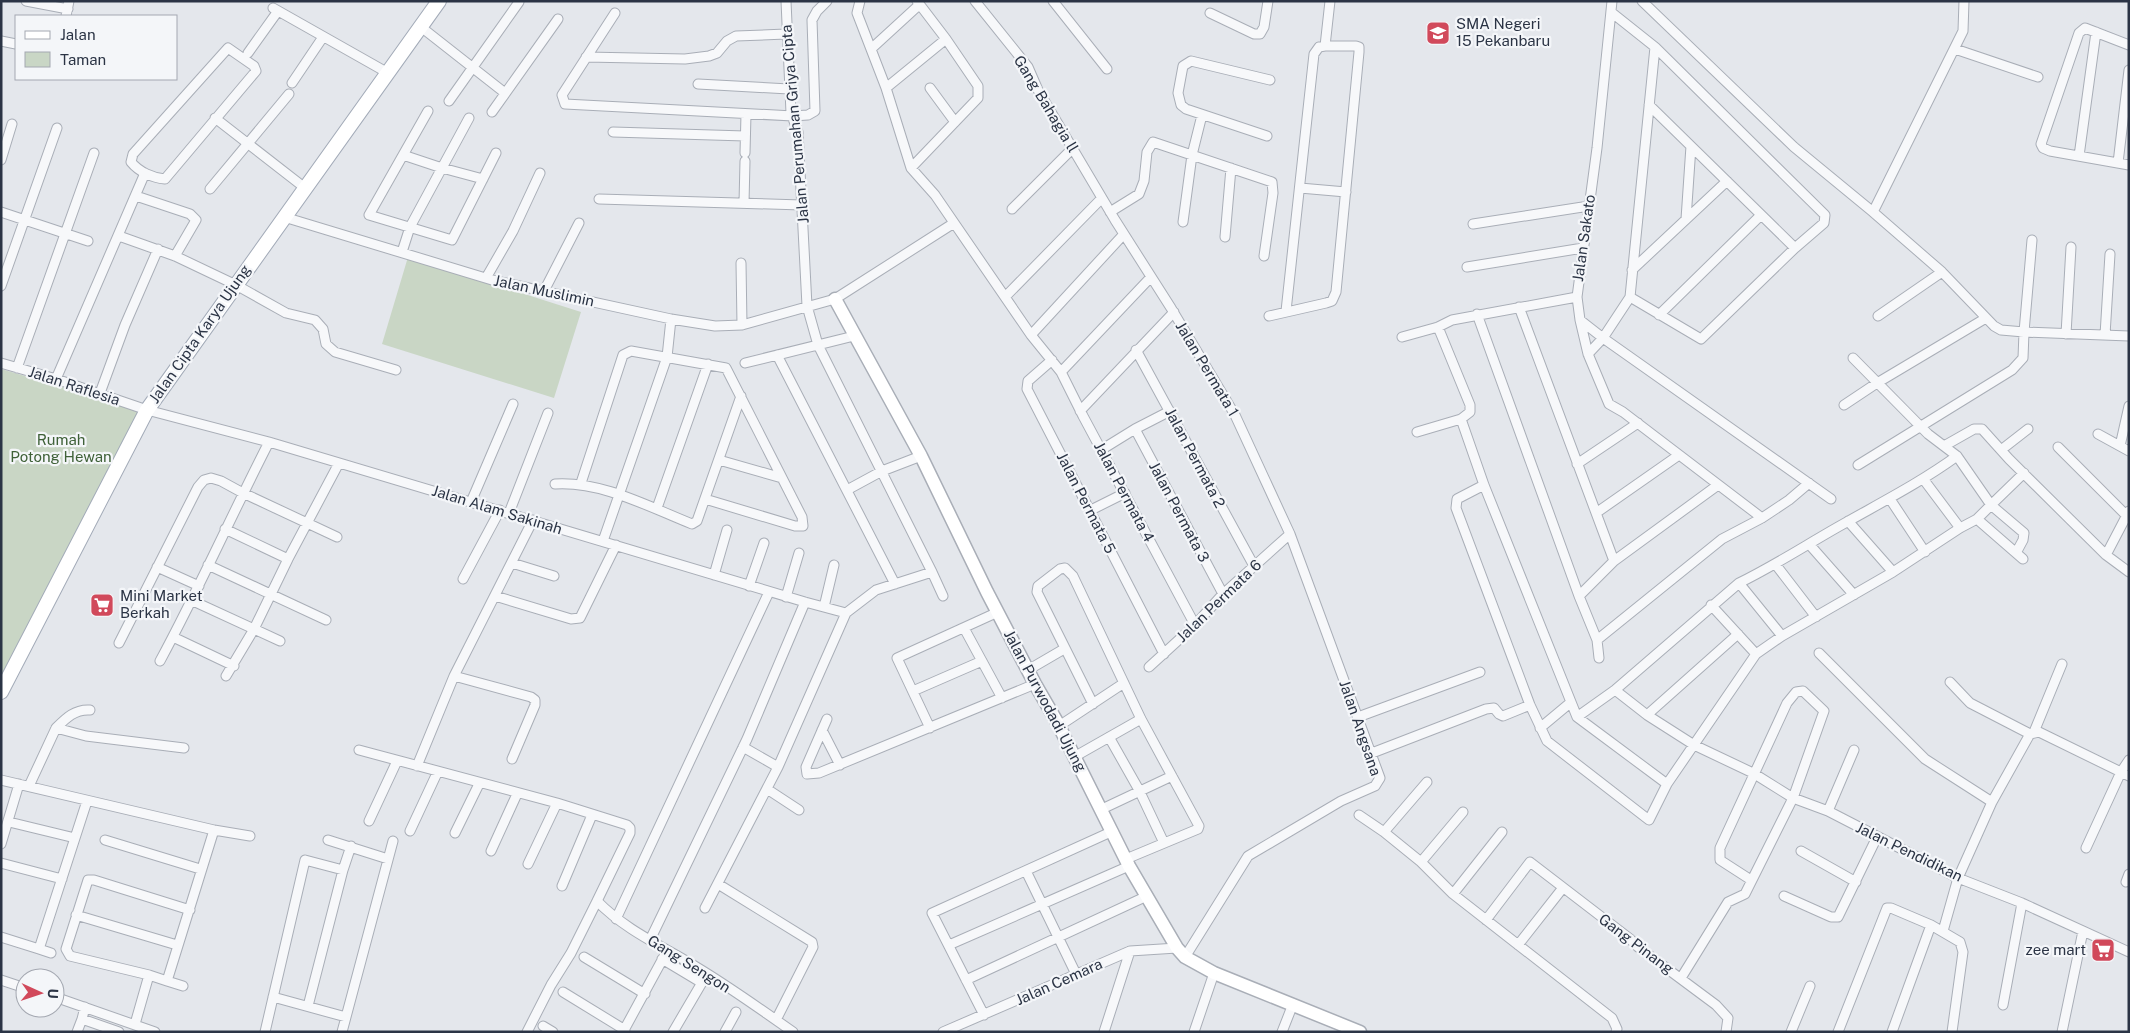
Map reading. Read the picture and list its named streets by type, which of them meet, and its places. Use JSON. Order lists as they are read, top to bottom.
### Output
{
  "streets": {
    "main road": ["Jalan Cipta Karya Ujung"],
    "street": [
      "Gang Bahagia ll",
      "Jalan Perumahan Griya Cipta",
      "Jalan Sakato",
      "Jalan Muslimin",
      "Jalan Permata 1",
      "Jalan Raflesia",
      "Jalan Permata 2",
      "Jalan Permata 4",
      "Jalan Permata 5",
      "Jalan Alam Sakinah",
      "Jalan Permata 3",
      "Jalan Permata 6",
      "Jalan Purwodadi Ujung",
      "Jalan Angsana",
      "Jalan Pendidikan",
      "Gang Pinang",
      "Gang Sengon",
      "Jalan Cemara"
    ]
  },
  "crossings": [
    ["Gang Bahagia ll", "Jalan Permata 1"],
    ["Jalan Perumahan Griya Cipta", "Jalan Muslimin"],
    ["Jalan Muslimin", "Jalan Cipta Karya Ujung"],
    ["Jalan Cipta Karya Ujung", "Jalan Raflesia"],
    ["Jalan Cipta Karya Ujung", "Jalan Alam Sakinah"],
    ["Jalan Permata 1", "Jalan Permata 6"],
    ["Jalan Permata 1", "Jalan Angsana"],
    ["Jalan Raflesia", "Jalan Alam Sakinah"],
    ["Jalan Permata 2", "Jalan Permata 6"],
    ["Jalan Permata 4", "Jalan Permata 5"],
    ["Jalan Permata 4", "Jalan Permata 6"],
    ["Jalan Permata 5", "Jalan Permata 6"],
    ["Jalan Permata 3", "Jalan Permata 6"],
    ["Jalan Permata 6", "Jalan Angsana"],
    ["Jalan Purwodadi Ujung", "Jalan Angsana"],
    ["Jalan Purwodadi Ujung", "Jalan Cemara"],
    ["Jalan Angsana", "Jalan Cemara"]
  ],
  "parks": ["Rumah Potong Hewan"],
  "places": {
    "school or university": ["SMA Negeri 15 Pekanbaru"],
    "supermarket": ["Mini Market Berkah", "zee mart"]
  },
  "legend": ["Jalan", "Taman"],
  "north": "right"
}
